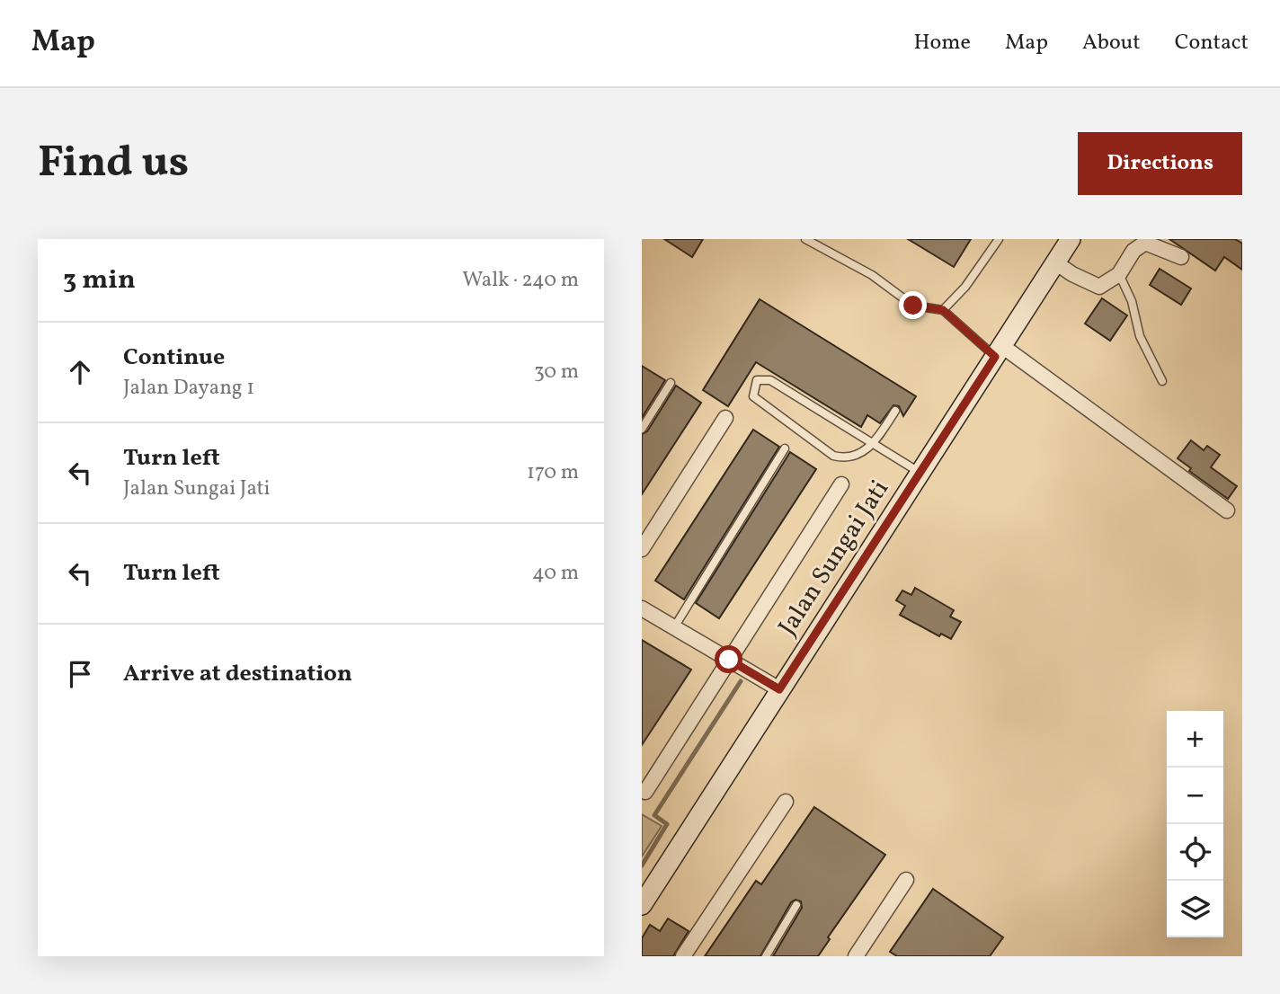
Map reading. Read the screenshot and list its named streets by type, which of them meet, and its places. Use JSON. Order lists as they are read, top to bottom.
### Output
{
  "streets": {
    "main road": ["Jalan Sungai Jati"]
  },
  "page": {
    "header": "Map",
    "nav": [
      "Home",
      "Map",
      "About",
      "Contact"
    ],
    "buttons": "Directions",
    "title": "Find us",
    "heading": ["3 min", "Walk · 240 m"],
    "list": [
      ["Continue", "Jalan Dayang 1", "30 m"],
      ["Turn left", "Jalan Sungai Jati", "170 m"],
      ["Turn left", "40 m"],
      "Arrive at destination"
    ],
    "map_buttons": ["+", "−"]
  }
}
